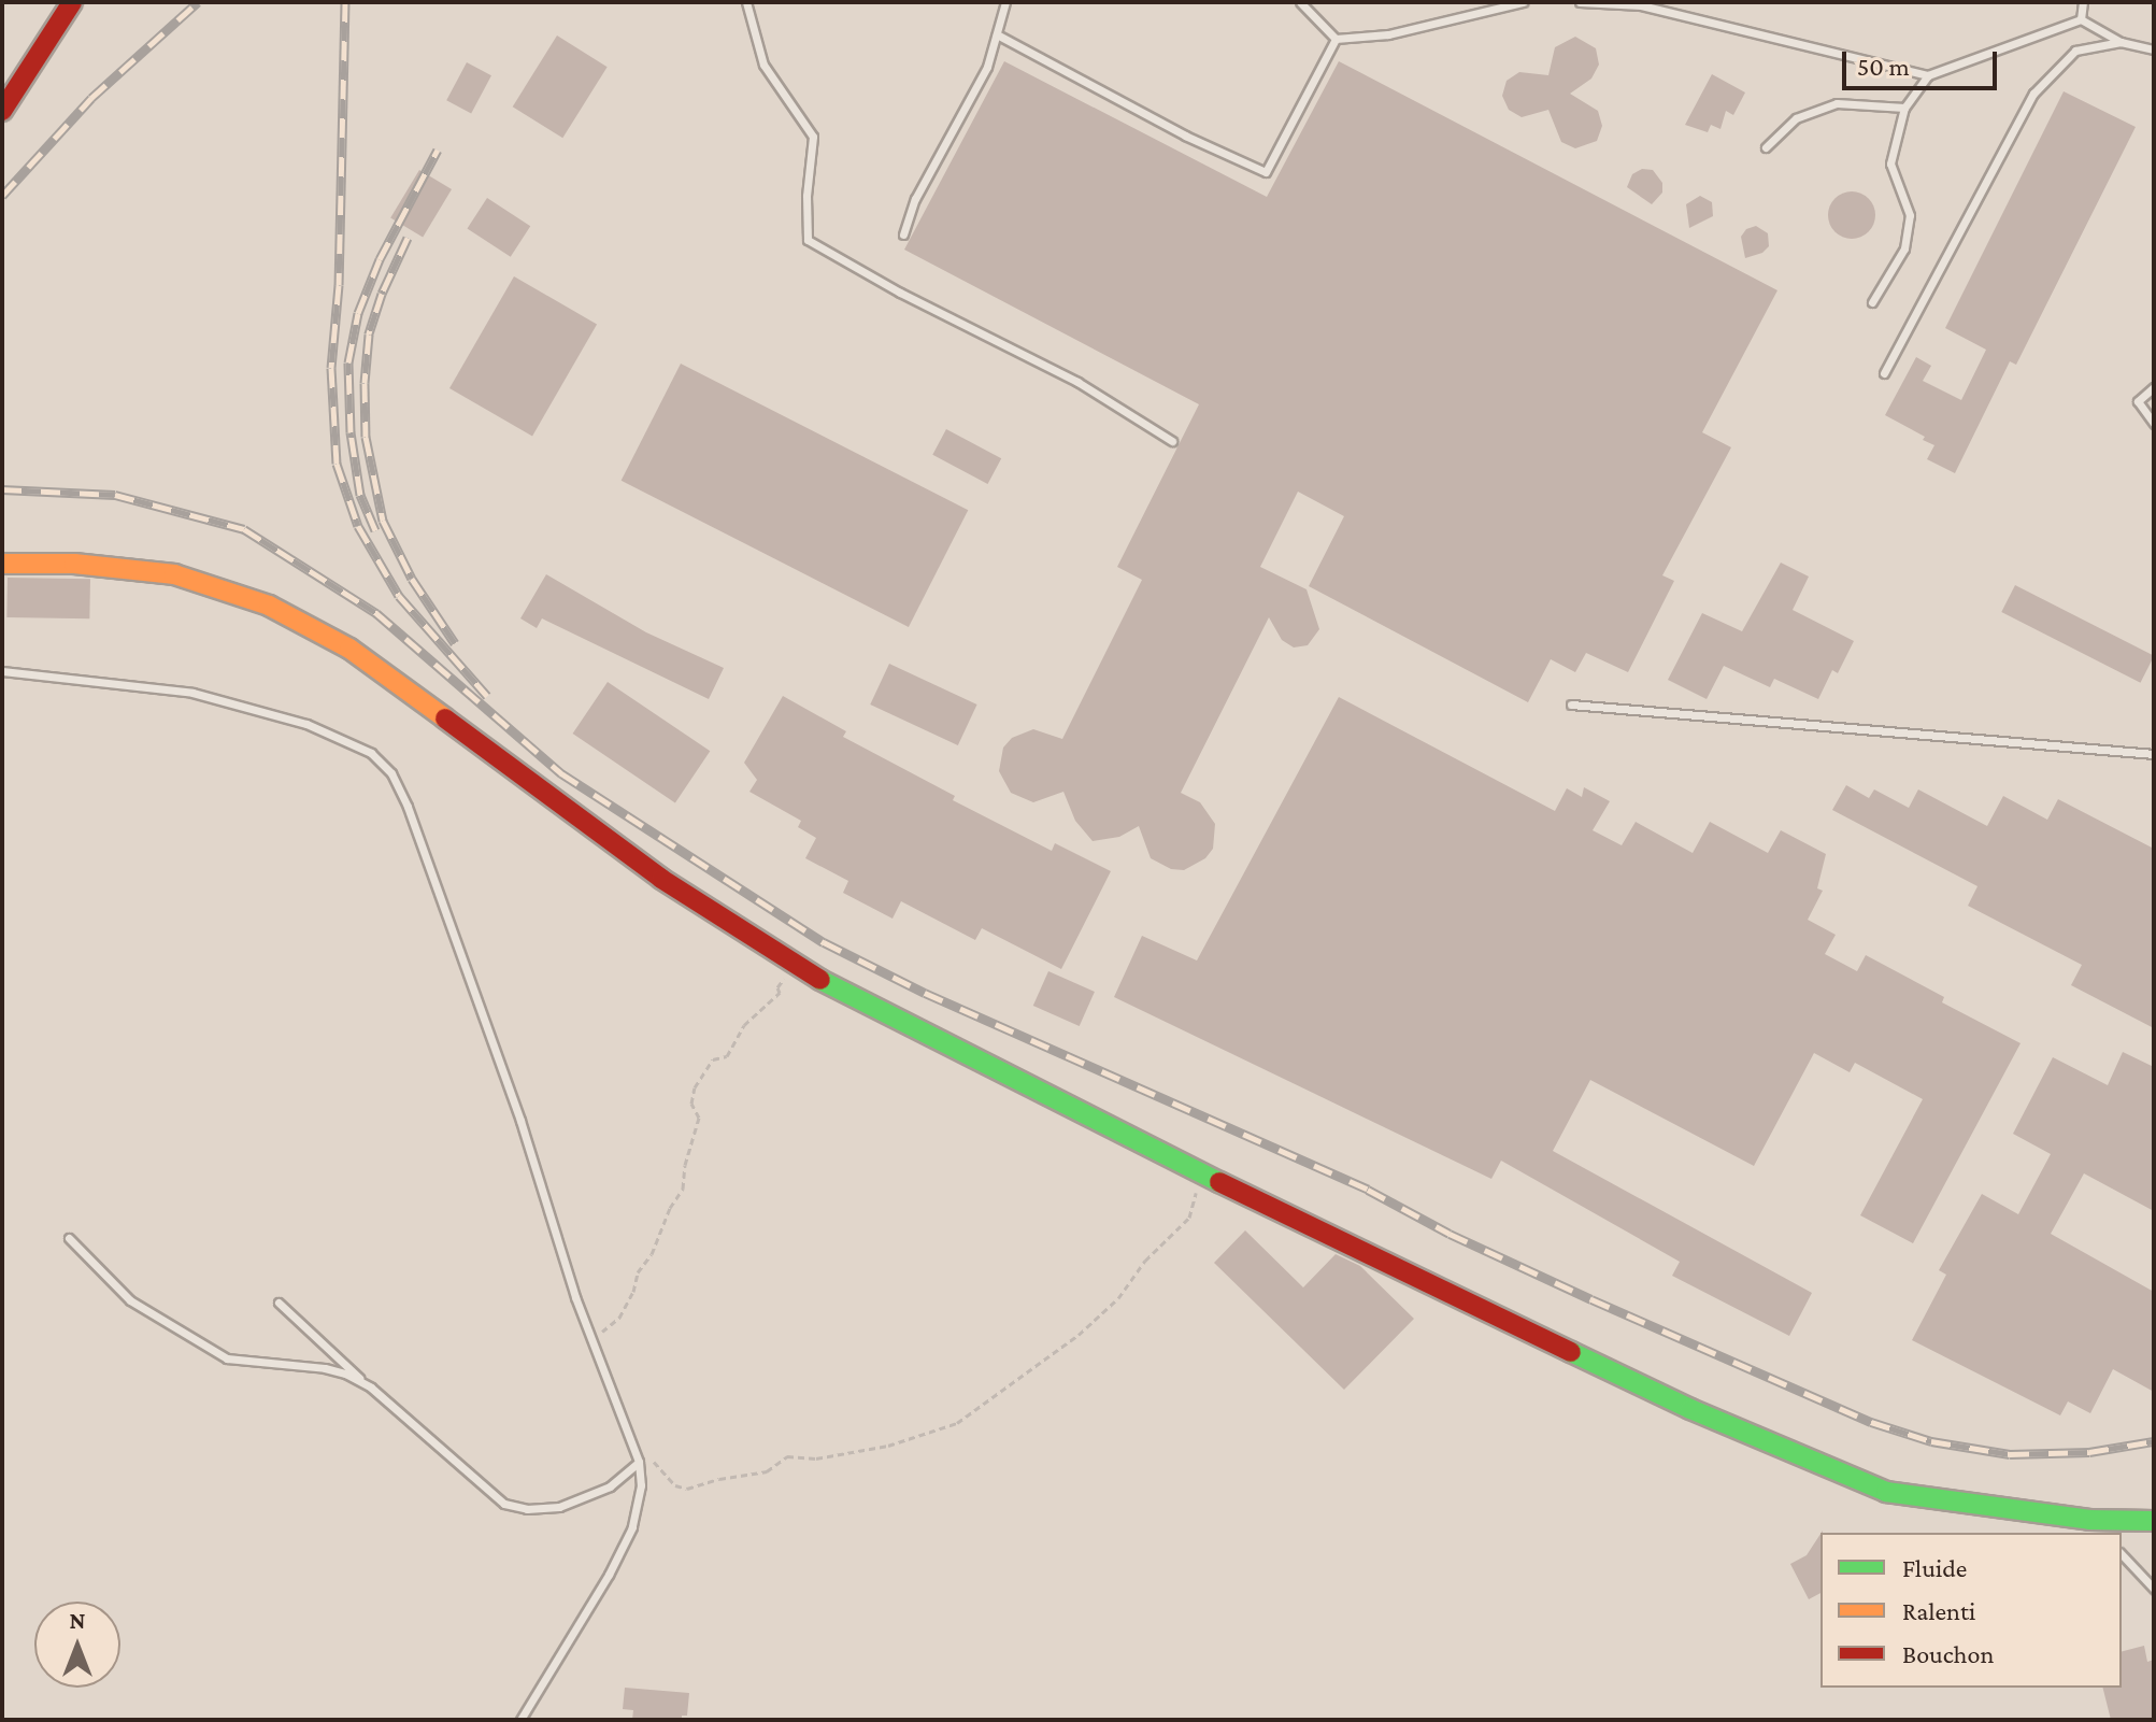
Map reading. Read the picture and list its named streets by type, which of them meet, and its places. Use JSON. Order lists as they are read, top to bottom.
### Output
{
  "legend": ["Fluide", "Ralenti", "Bouchon"],
  "scale_bar": "50 m",
  "north": "top"
}
